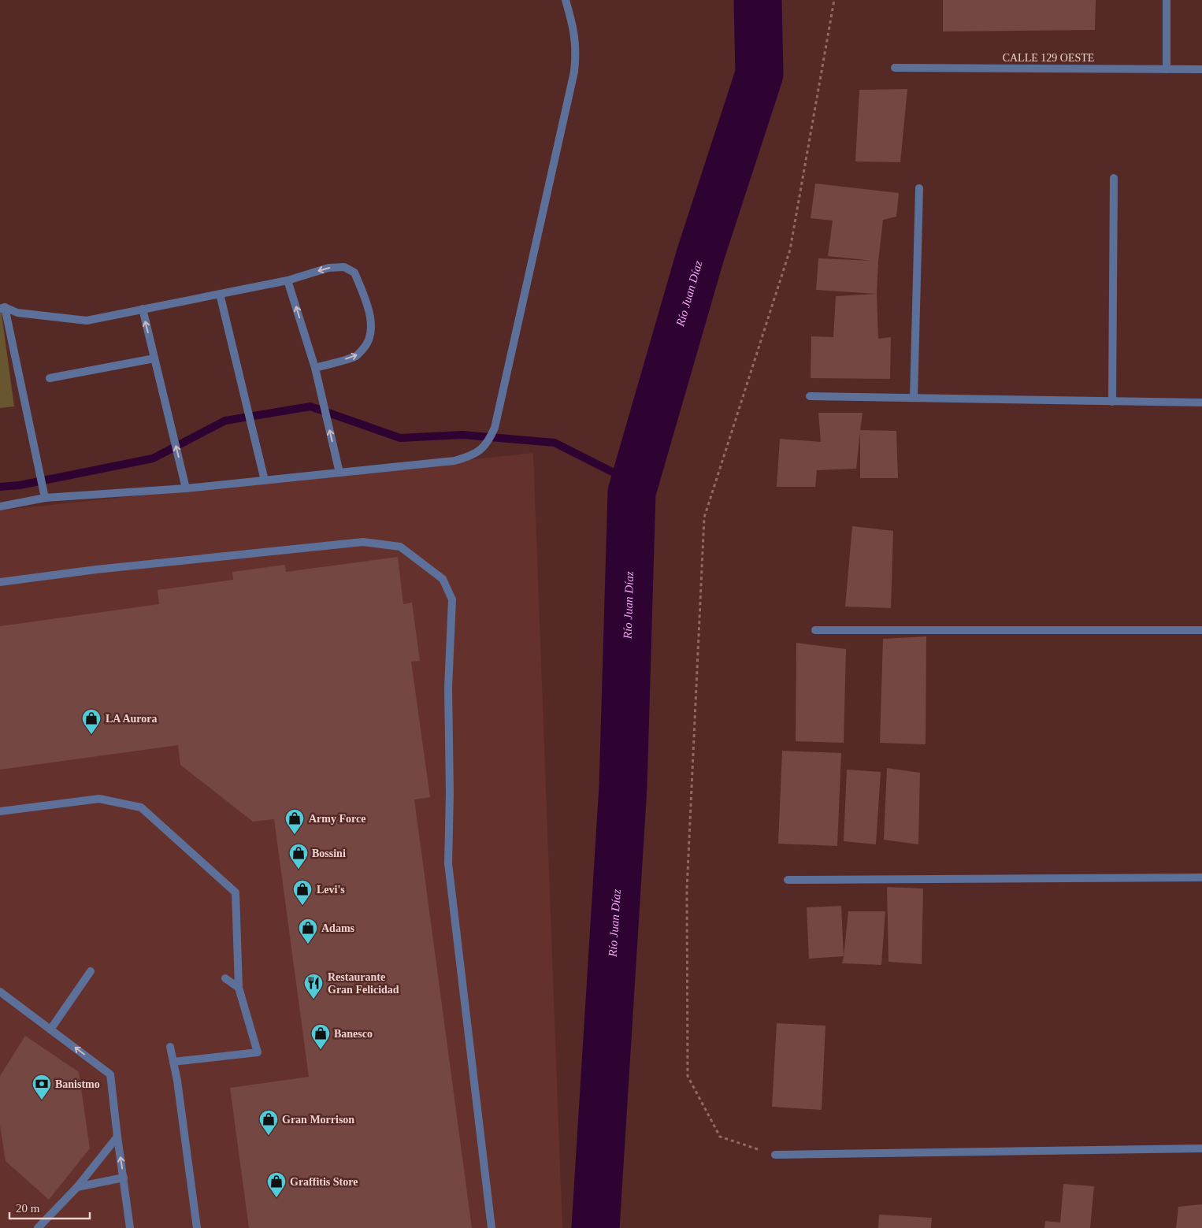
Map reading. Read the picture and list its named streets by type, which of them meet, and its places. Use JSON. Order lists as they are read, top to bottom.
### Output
{
  "streets": {
    "street": ["CALLE 129 OESTE"]
  },
  "water": ["Río Juan Díaz"],
  "places": {
    "shop": [
      "LA Aurora",
      "Army Force",
      "Bossini",
      "Levi's",
      "Adams",
      "Banesco",
      "Gran Morrison",
      "Graffitis Store"
    ],
    "restaurant": ["Restaurante Gran Felicidad"],
    "bank": ["Banistmo"]
  },
  "scale_bar": "20 m"
}
